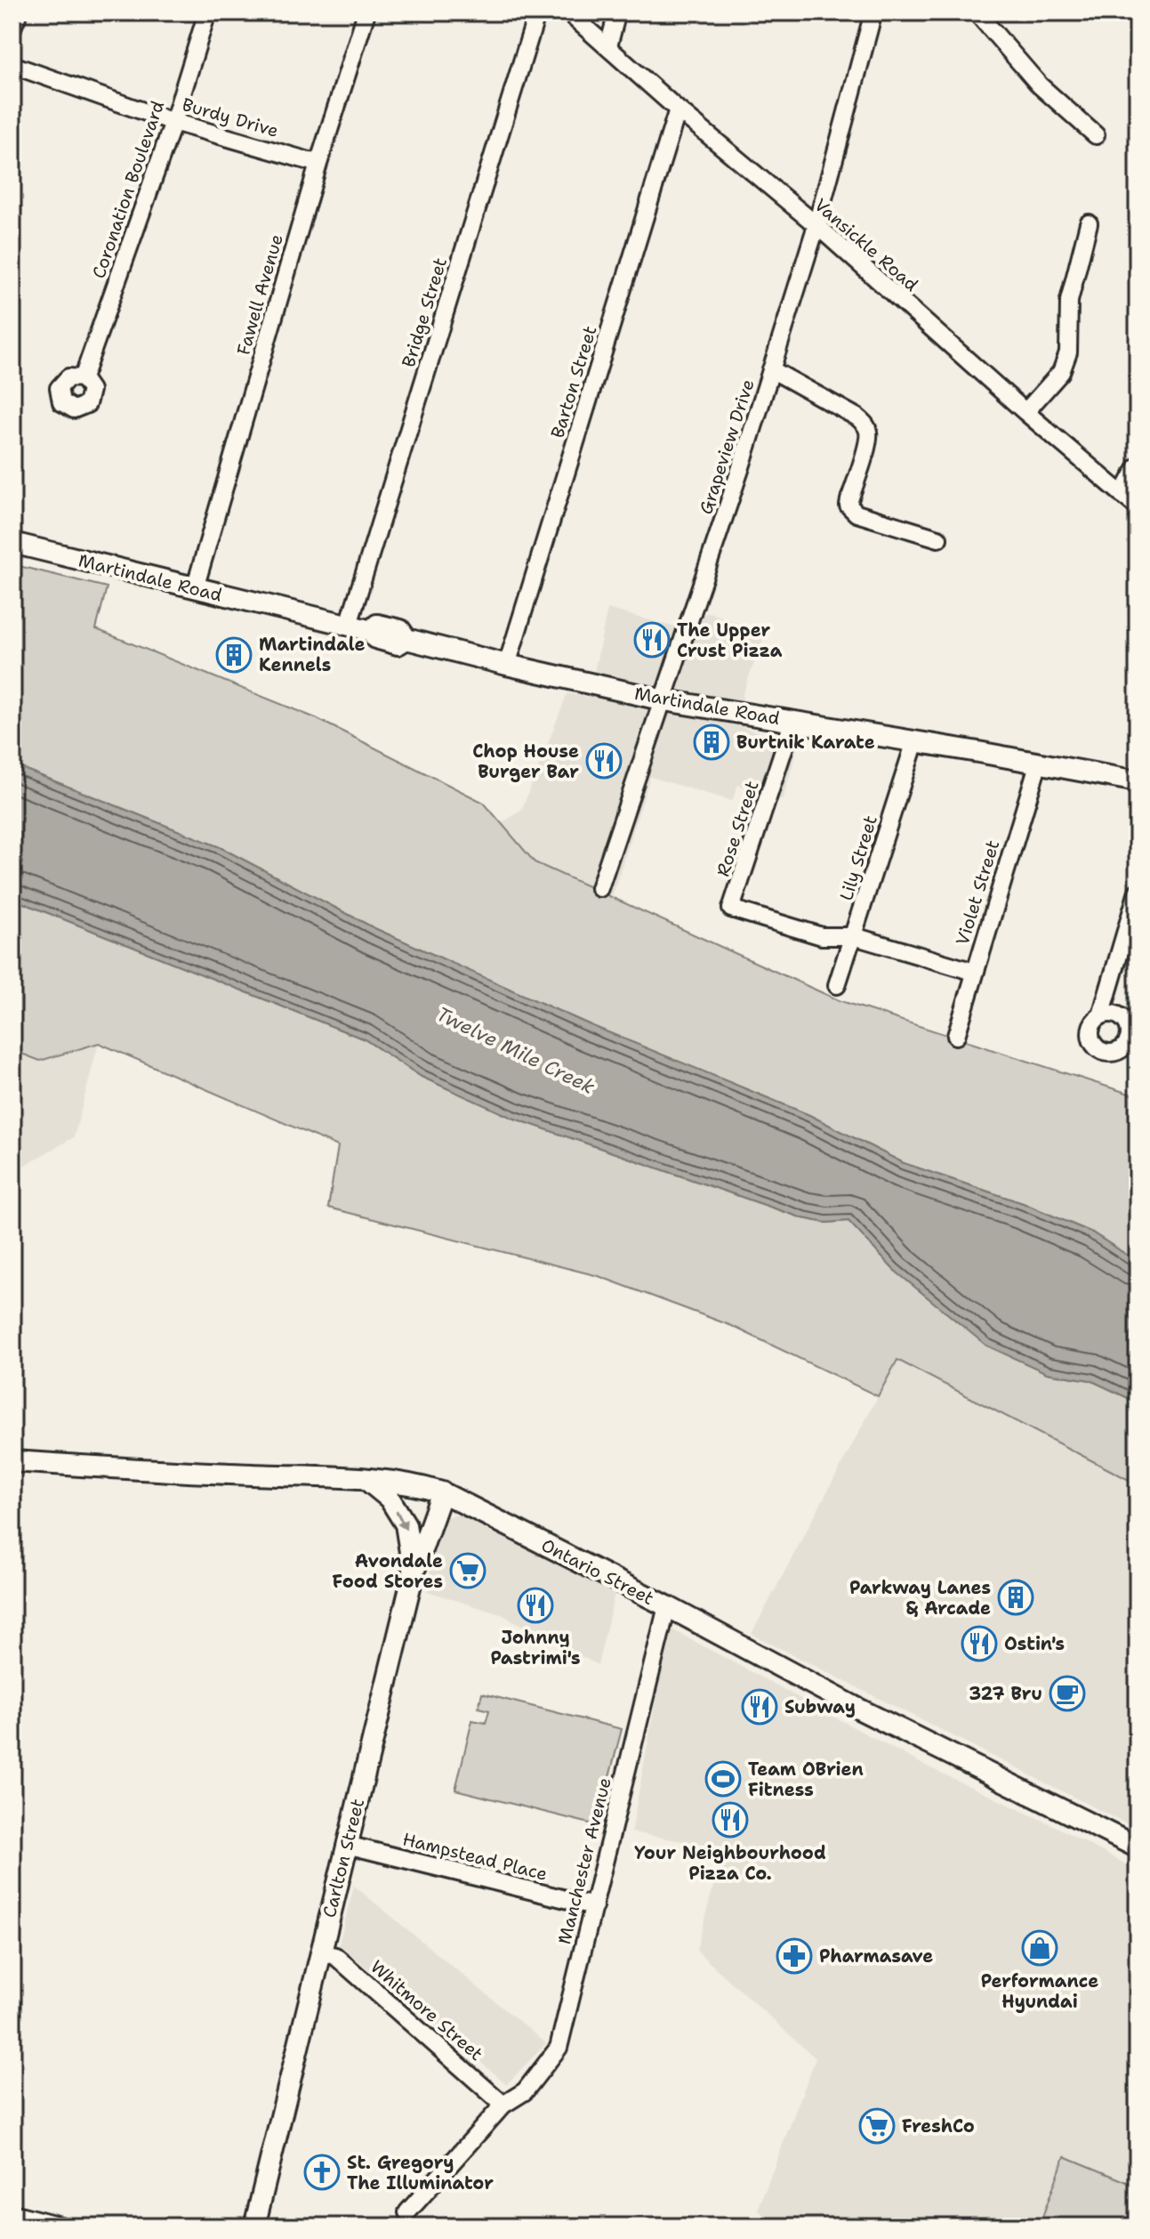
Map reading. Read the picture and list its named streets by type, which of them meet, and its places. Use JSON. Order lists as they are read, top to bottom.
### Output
{
  "streets": {
    "main road": ["Martindale Road", "Ontario Street", "Carlton Street"],
    "street": [
      "Burdy Drive",
      "Coronation Boulevard",
      "Vansickle Road",
      "Fawell Avenue",
      "Bridge Street",
      "Barton Street",
      "Grapeview Drive",
      "Rose Street",
      "Lily Street",
      "Violet Street",
      "Hampstead Place",
      "Manchester Avenue",
      "Whitmore Street"
    ]
  },
  "crossings": [
    ["Burdy Drive", "Coronation Boulevard"],
    ["Burdy Drive", "Fawell Avenue"],
    ["Vansickle Road", "Barton Street"],
    ["Vansickle Road", "Grapeview Drive"],
    ["Fawell Avenue", "Martindale Road"],
    ["Bridge Street", "Martindale Road"],
    ["Barton Street", "Martindale Road"],
    ["Grapeview Drive", "Martindale Road"],
    ["Martindale Road", "Rose Street"],
    ["Martindale Road", "Lily Street"],
    ["Martindale Road", "Violet Street"],
    ["Rose Street", "Lily Street"],
    ["Ontario Street", "Carlton Street"],
    ["Ontario Street", "Manchester Avenue"],
    ["Hampstead Place", "Carlton Street"],
    ["Hampstead Place", "Manchester Avenue"],
    ["Carlton Street", "Whitmore Street"],
    ["Manchester Avenue", "Whitmore Street"]
  ],
  "water": ["Twelve Mile Creek"],
  "places": {
    "restaurant": [
      "The Upper Crust Pizza",
      "Chop House Burger Bar",
      "Johnny Pastrimi's",
      "Ostin's",
      "Subway",
      "Your Neighbourhood Pizza Co."
    ],
    "building": ["Martindale Kennels", "Burtnik Karate", "Parkway Lanes & Arcade"],
    "supermarket": ["Avondale Food Stores", "FreshCo"],
    "cafe": ["327 Bru"],
    "sports": ["Team OBrien Fitness"],
    "shop": ["Performance Hyundai"],
    "pharmacy": ["Pharmasave"],
    "church": ["St. Gregory The Illuminator"]
  }
}
